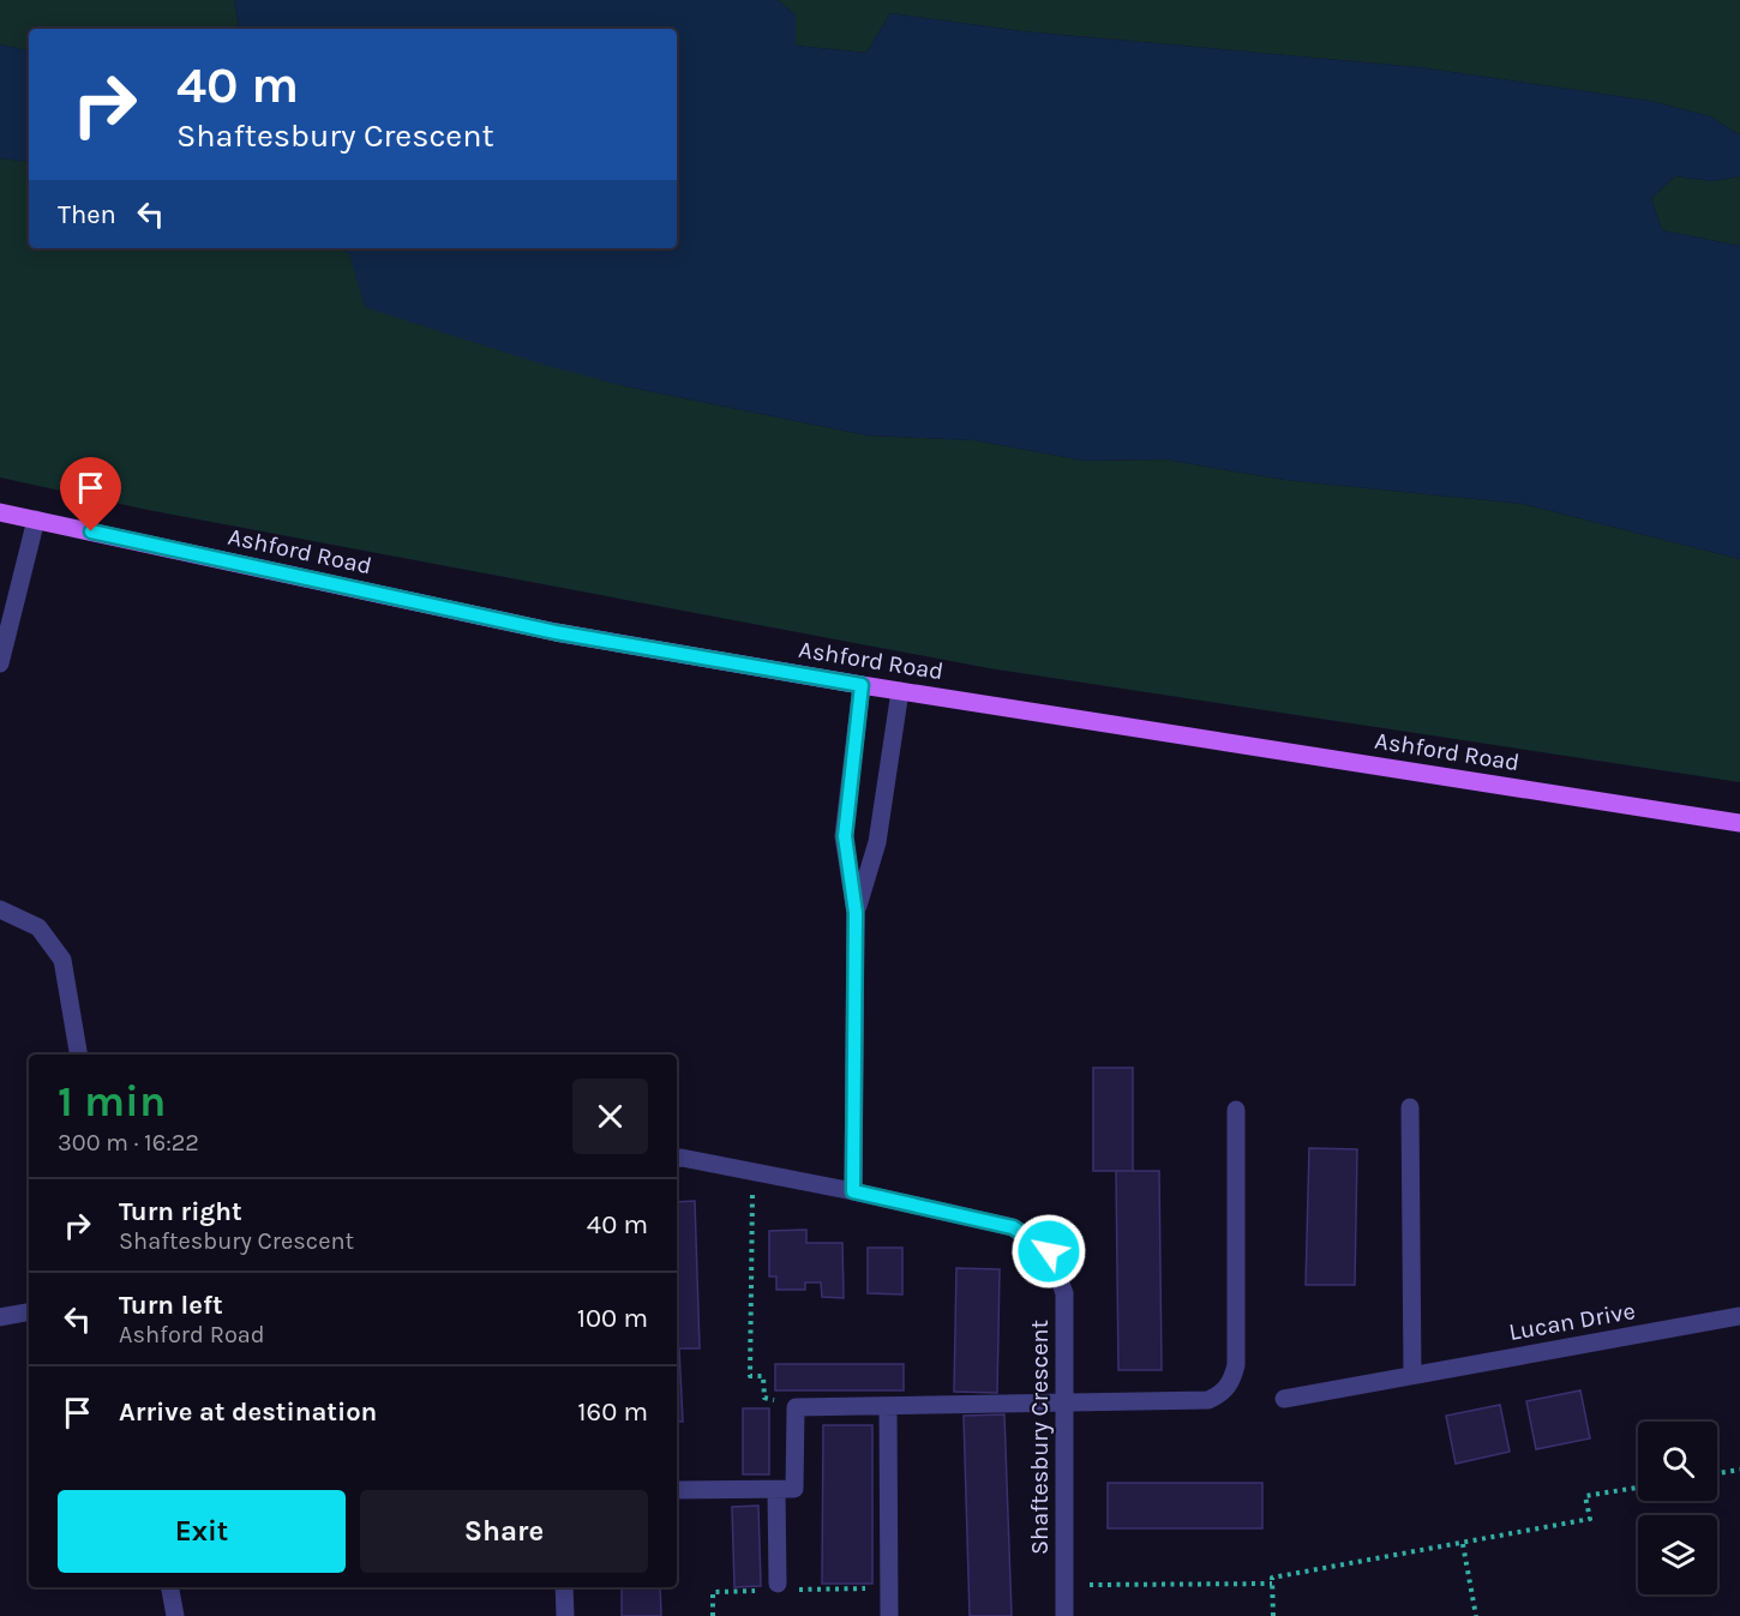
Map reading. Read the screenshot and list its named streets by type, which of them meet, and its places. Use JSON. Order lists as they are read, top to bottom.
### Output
{
  "streets": {
    "main road": ["Ashford Road"],
    "street": ["Lucan Drive", "Shaftesbury Crescent"]
  },
  "page": {
    "turn": ["40 m", "Shaftesbury Crescent"],
    "then": "Then",
    "heading": ["1 min", "300 m · 16:22"],
    "list": [
      {
        "name": "Turn right",
        "note": "Shaftesbury Crescent",
        "value": "40 m"
      },
      {
        "name": "Turn left",
        "note": "Ashford Road",
        "value": "100 m"
      },
      {
        "name": "Arrive at destination",
        "value": "160 m"
      }
    ],
    "buttons": ["Exit", "Share"]
  }
}
